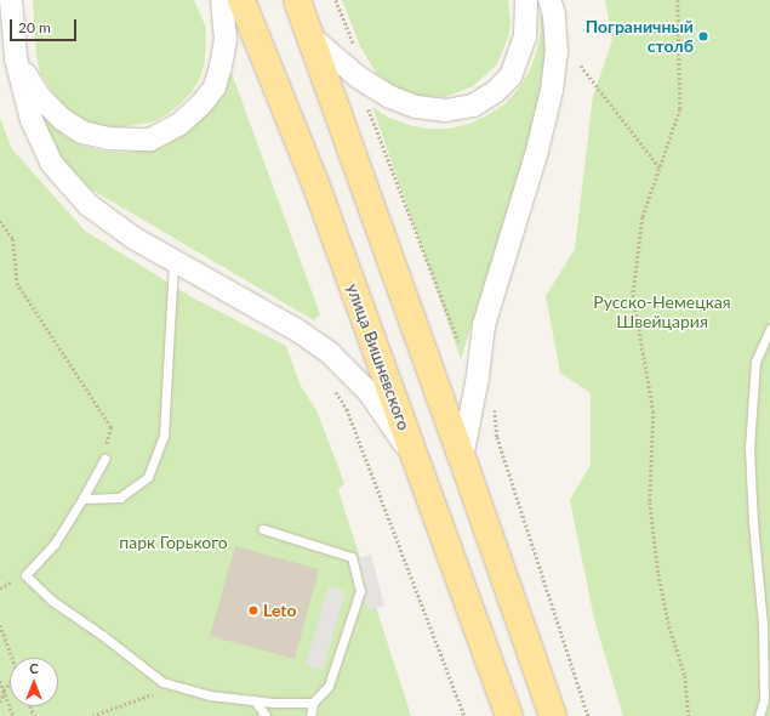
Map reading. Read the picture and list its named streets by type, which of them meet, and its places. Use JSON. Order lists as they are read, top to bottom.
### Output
{
  "streets": {
    "main road": ["улица Вишневского"]
  },
  "parks": ["Русско-Немецкая Швейцария", "парк Горького"],
  "places": ["Пограничный столб", "Leto"],
  "scale_bar": "20 m",
  "north": "top"
}
